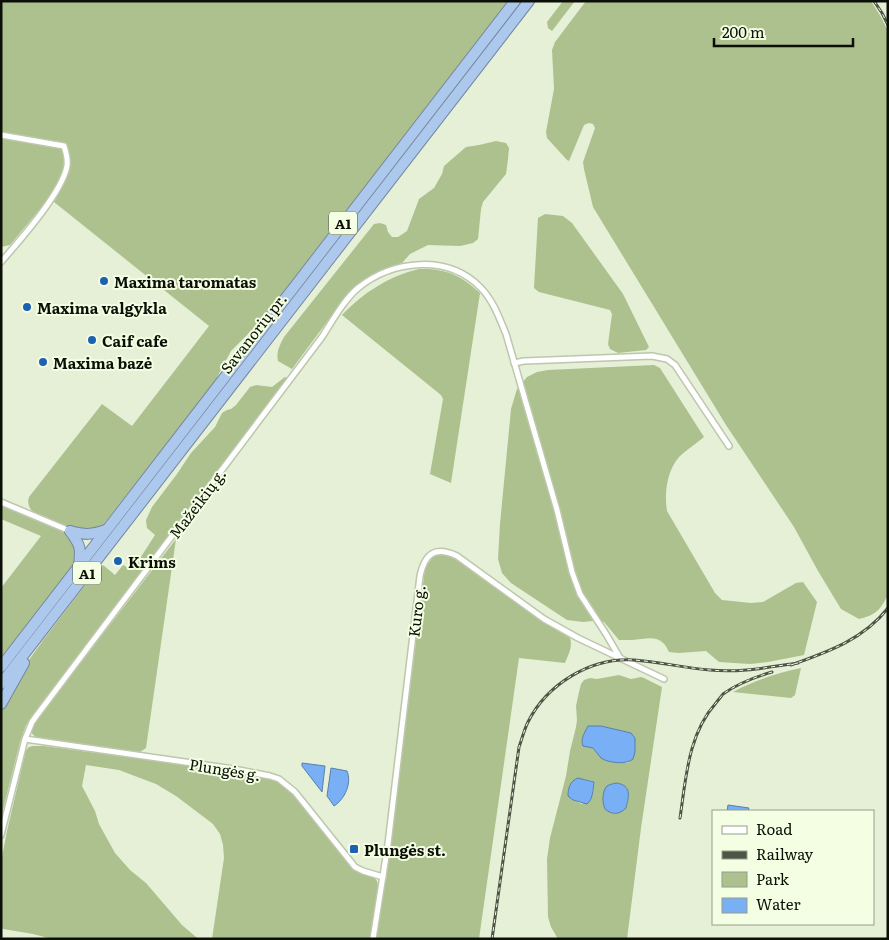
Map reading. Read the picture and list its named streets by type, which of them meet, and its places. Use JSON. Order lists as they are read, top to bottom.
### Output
{
  "streets": {
    "highway": ["A1", "Savanorių pr."],
    "street": ["Mažeikių g.", "Kuro g.", "Plungės g."]
  },
  "crossings": [
    ["Mažeikių g.", "Kuro g."],
    ["Mažeikių g.", "Plungės g."],
    ["Kuro g.", "Plungės g."]
  ],
  "places": {
    "other": [
      "Maxima taromatas",
      "Maxima valgykla",
      "Caif cafe",
      "Maxima bazė",
      "Krims"
    ],
    "transit": ["Plungės st."]
  },
  "legend": [
    "Road",
    "Railway",
    "Park",
    "Water"
  ],
  "scale_bar": "200 m"
}
